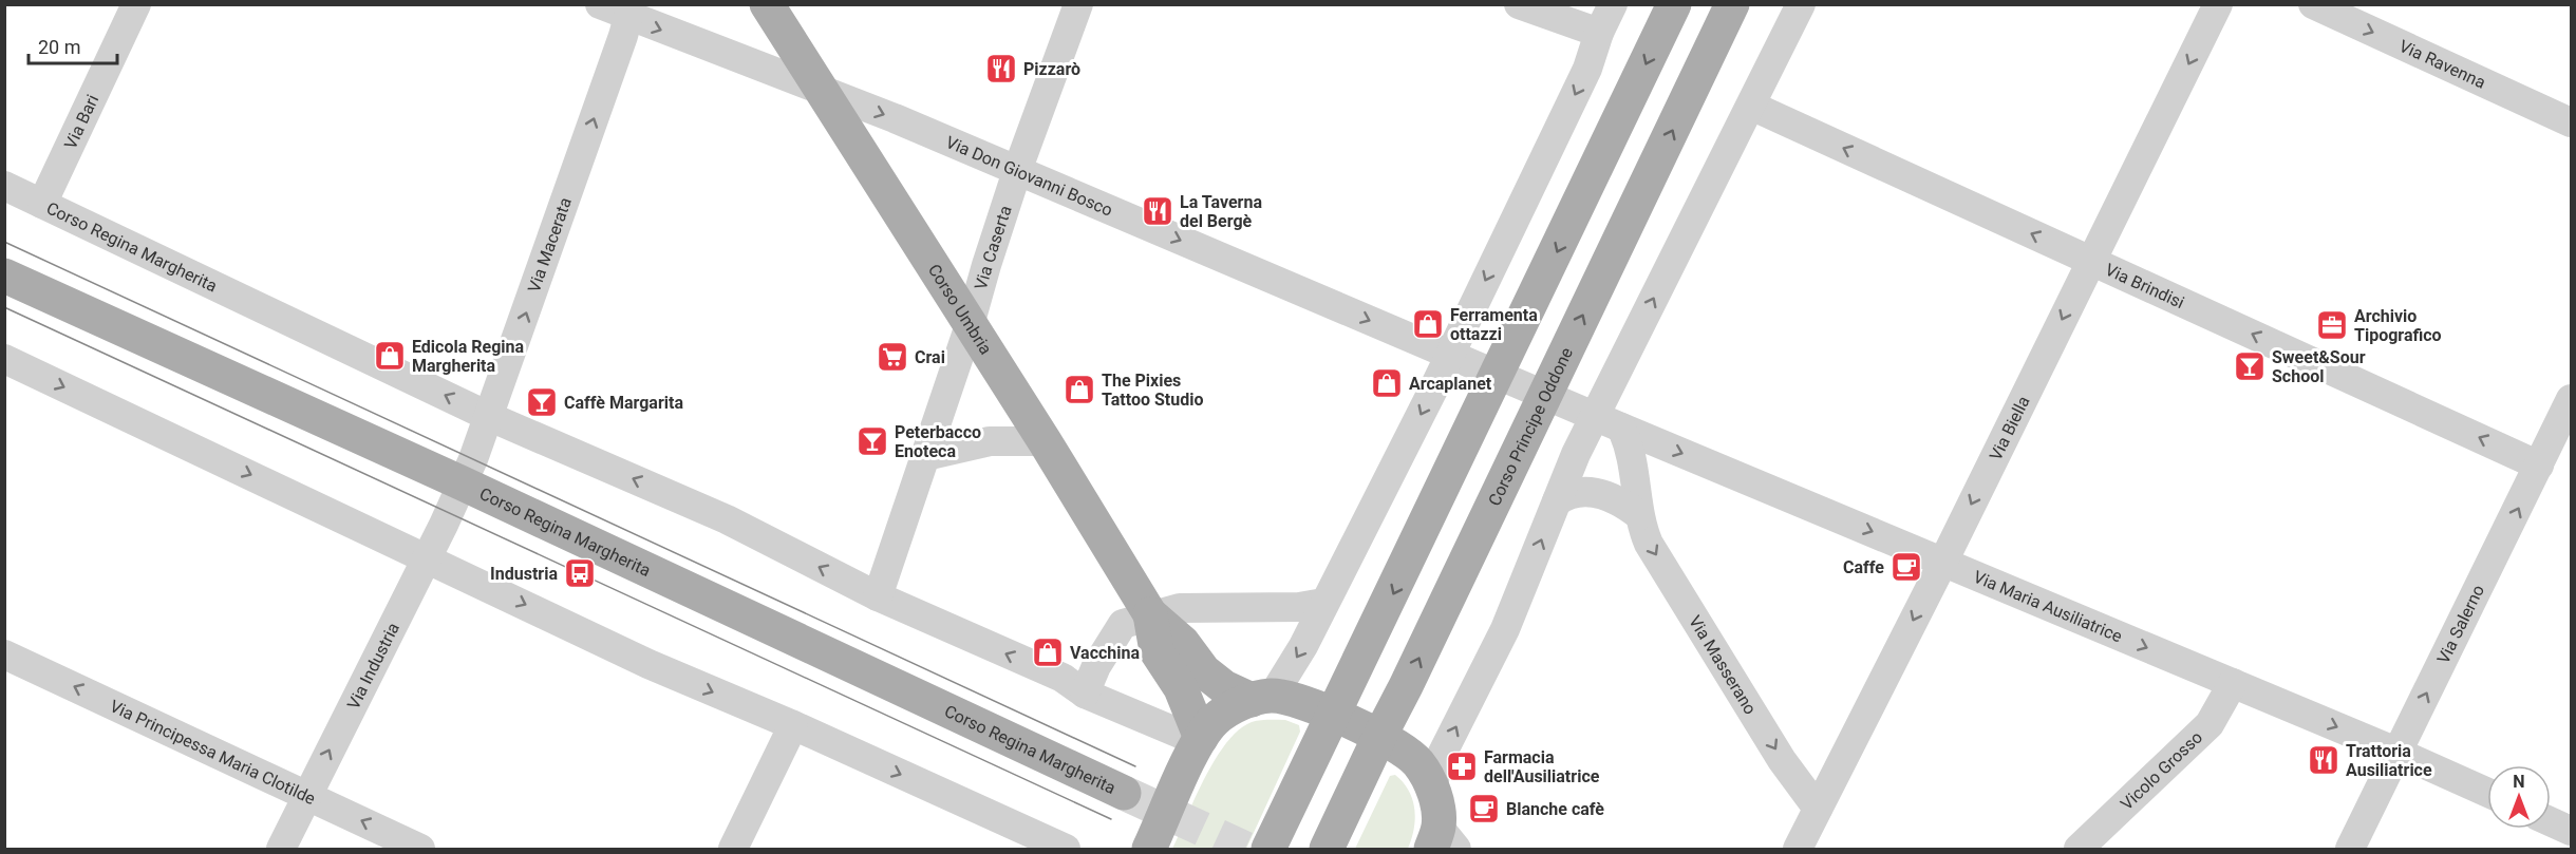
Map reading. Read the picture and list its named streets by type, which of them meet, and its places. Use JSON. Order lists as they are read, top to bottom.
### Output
{
  "streets": {
    "main road": ["Corso Regina Margherita", "Corso Umbria", "Corso Principe Oddone"],
    "street": [
      "Via Ravenna",
      "Via Bari",
      "Via Don Giovanni Bosco",
      "Via Macerata",
      "Via Caserta",
      "Via Brindisi",
      "Via Biella",
      "Via Maria Ausiliatrice",
      "Via Salerno",
      "Via Masserano",
      "Via Industria",
      "Via Principessa Maria Clotilde",
      "Vicolo Grosso"
    ]
  },
  "crossings": [
    ["Via Bari", "Corso Regina Margherita"],
    ["Via Don Giovanni Bosco", "Via Macerata"],
    ["Via Don Giovanni Bosco", "Via Caserta"],
    ["Via Don Giovanni Bosco", "Corso Umbria"],
    ["Via Don Giovanni Bosco", "Corso Principe Oddone"],
    ["Via Don Giovanni Bosco", "Via Maria Ausiliatrice"],
    ["Via Don Giovanni Bosco", "Via Masserano"],
    ["Via Macerata", "Corso Regina Margherita"],
    ["Via Macerata", "Via Industria"],
    ["Corso Regina Margherita", "Via Caserta"],
    ["Corso Regina Margherita", "Corso Umbria"],
    ["Corso Regina Margherita", "Via Industria"],
    ["Via Caserta", "Corso Umbria"],
    ["Via Brindisi", "Via Biella"],
    ["Via Brindisi", "Via Salerno"],
    ["Via Biella", "Via Maria Ausiliatrice"],
    ["Via Biella", "Via Masserano"],
    ["Via Maria Ausiliatrice", "Via Salerno"],
    ["Via Maria Ausiliatrice", "Via Masserano"],
    ["Via Maria Ausiliatrice", "Vicolo Grosso"],
    ["Via Industria", "Via Principessa Maria Clotilde"]
  ],
  "one_way": [
    "Via Ravenna",
    "Via Don Giovanni Bosco",
    "Via Macerata",
    "Via Brindisi",
    "Via Biella",
    "Via Maria Ausiliatrice",
    "Via Salerno",
    "Via Masserano",
    "Via Industria"
  ],
  "places": {
    "restaurant": ["Pizzarò", "La Taverna del Bergè", "Trattoria Ausiliatrice"],
    "shop": [
      "Ferramenta ottazzi",
      "Edicola Regina Margherita",
      "Arcaplanet",
      "The Pixies Tattoo Studio",
      "Vacchina"
    ],
    "office": ["Archivio Tipografico"],
    "supermarket": ["Crai"],
    "bar": ["Sweet&Sour School", "Caffè Margarita", "Peterbacco Enoteca"],
    "cafe": ["Caffe", "Blanche cafè"],
    "bus stop": ["Industria"],
    "pharmacy": ["Farmacia dell'Ausiliatrice"]
  },
  "scale_bar": "20 m",
  "north": "top"
}
